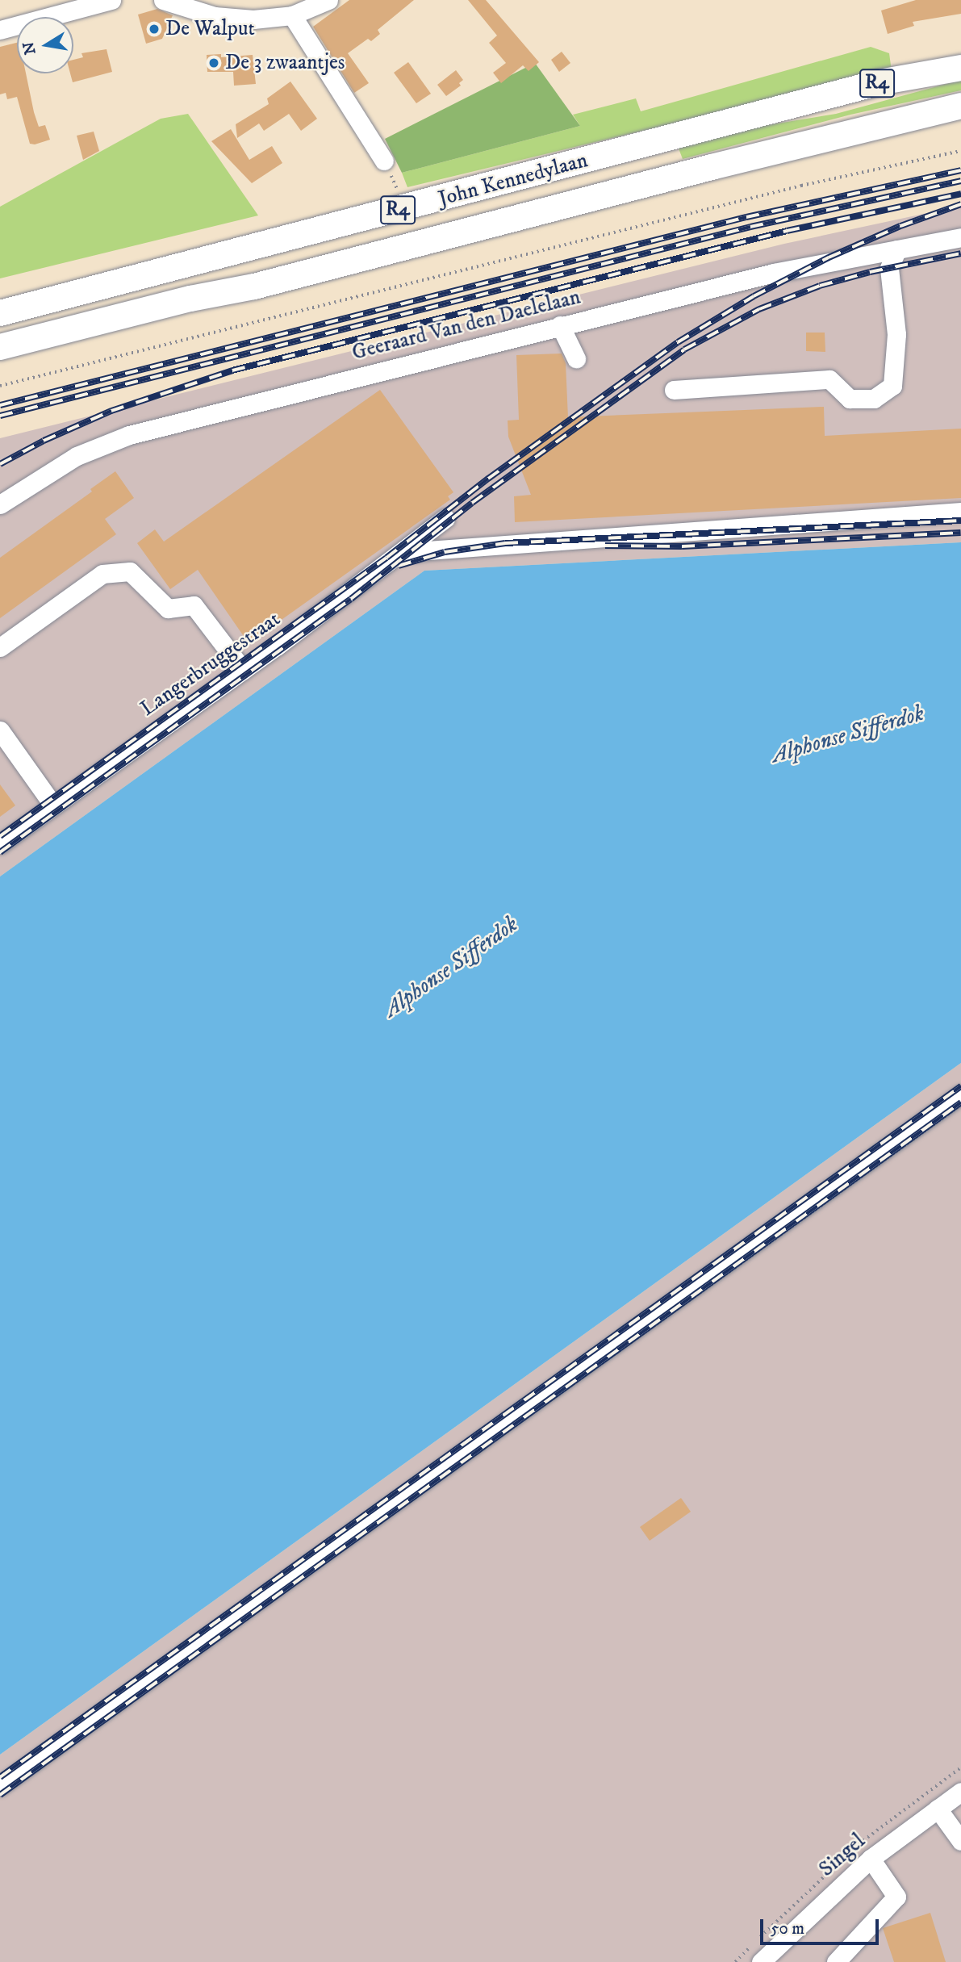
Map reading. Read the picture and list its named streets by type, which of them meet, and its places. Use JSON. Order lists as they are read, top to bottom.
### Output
{
  "streets": {
    "highway": ["R4", "John Kennedylaan"],
    "street": ["Geeraard Van den Daelelaan", "Langerbruggestraat", "Singel"]
  },
  "water": ["Alphonse Sifferdok"],
  "places": ["De Walput", "De 3 zwaantjes"],
  "scale_bar": "50 m",
  "north": "left"
}
